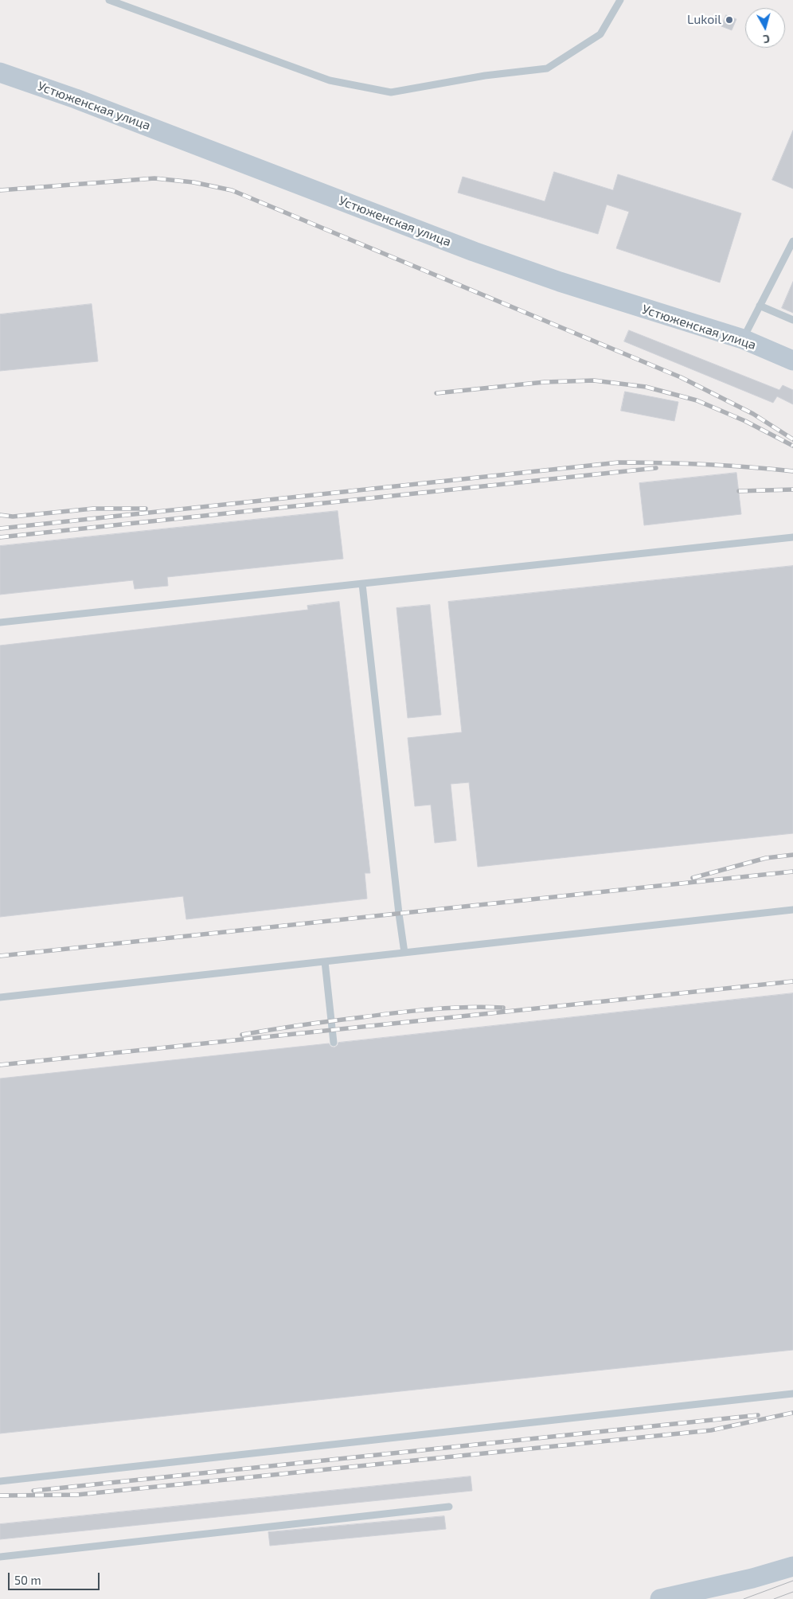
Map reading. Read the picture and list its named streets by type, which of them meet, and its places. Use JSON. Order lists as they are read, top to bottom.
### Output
{
  "streets": {
    "main road": ["Устюженская улица"]
  },
  "places": ["Lukoil"],
  "scale_bar": "50 m",
  "north": "bottom"
}
